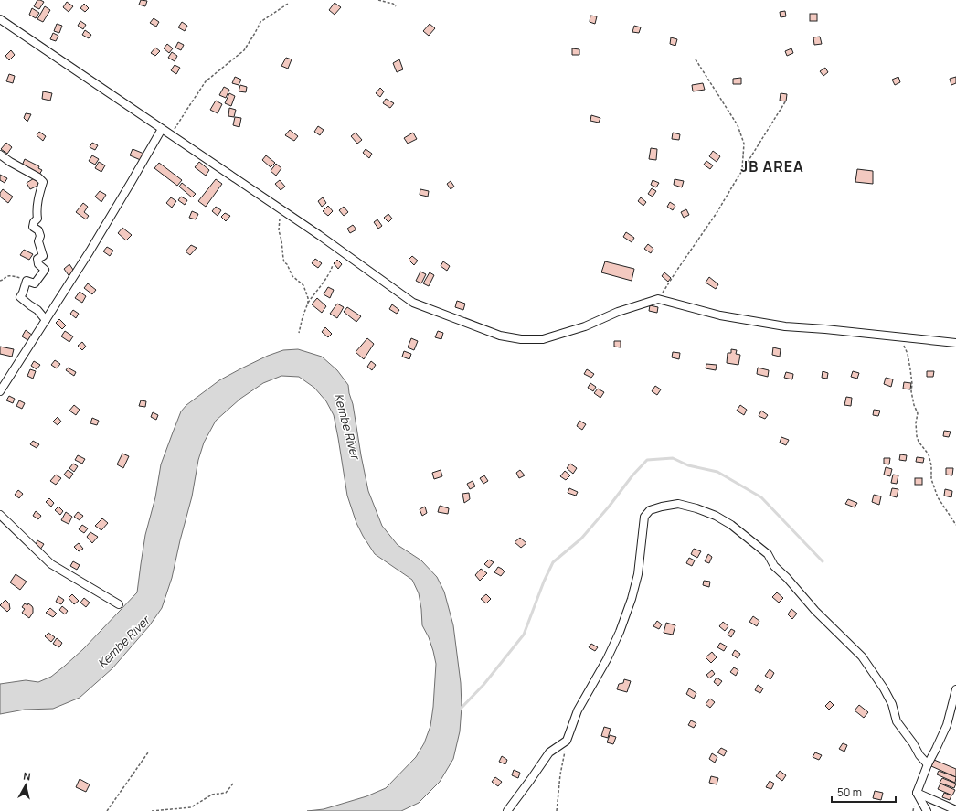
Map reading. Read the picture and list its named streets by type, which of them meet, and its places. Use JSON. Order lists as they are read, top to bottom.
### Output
{
  "districts": ["JB AREA"],
  "water": ["Kembe River"],
  "scale_bar": "50 m",
  "north": "top"
}
